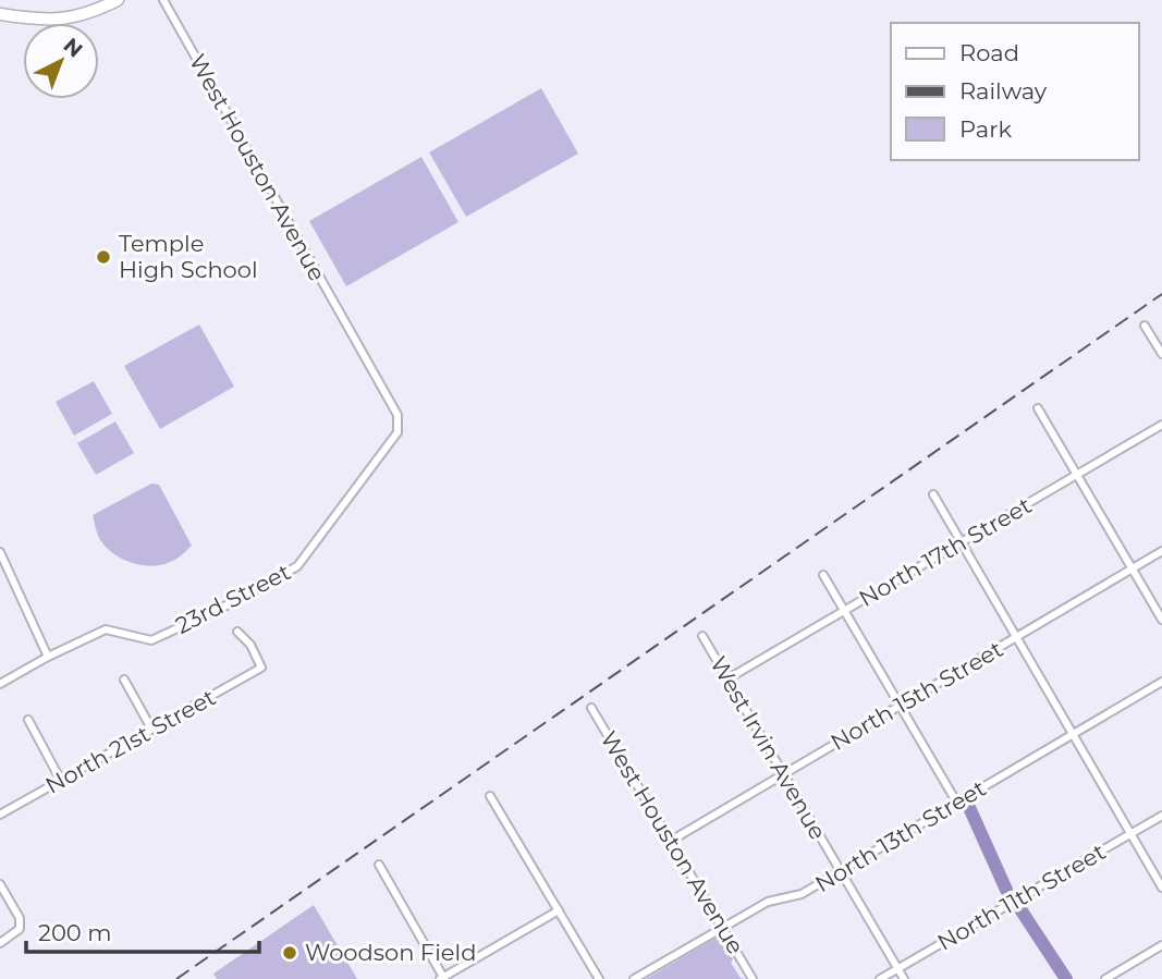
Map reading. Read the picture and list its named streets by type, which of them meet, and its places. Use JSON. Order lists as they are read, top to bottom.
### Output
{
  "streets": {
    "street": [
      "West Houston Avenue",
      "North 17th Street",
      "23rd Street",
      "North 15th Street",
      "North 21st Street",
      "West Irvin Avenue",
      "North 13th Street",
      "North 11th Street"
    ]
  },
  "crossings": [
    ["West Houston Avenue", "23rd Street"],
    ["West Houston Avenue", "North 15th Street"],
    ["West Houston Avenue", "North 13th Street"],
    ["North 17th Street", "West Irvin Avenue"],
    ["North 15th Street", "West Irvin Avenue"],
    ["West Irvin Avenue", "North 13th Street"],
    ["West Irvin Avenue", "North 11th Street"]
  ],
  "places": ["Temple High School", "Woodson Field"],
  "legend": ["Road", "Railway", "Park"],
  "scale_bar": "200 m",
  "north": "top right"
}
